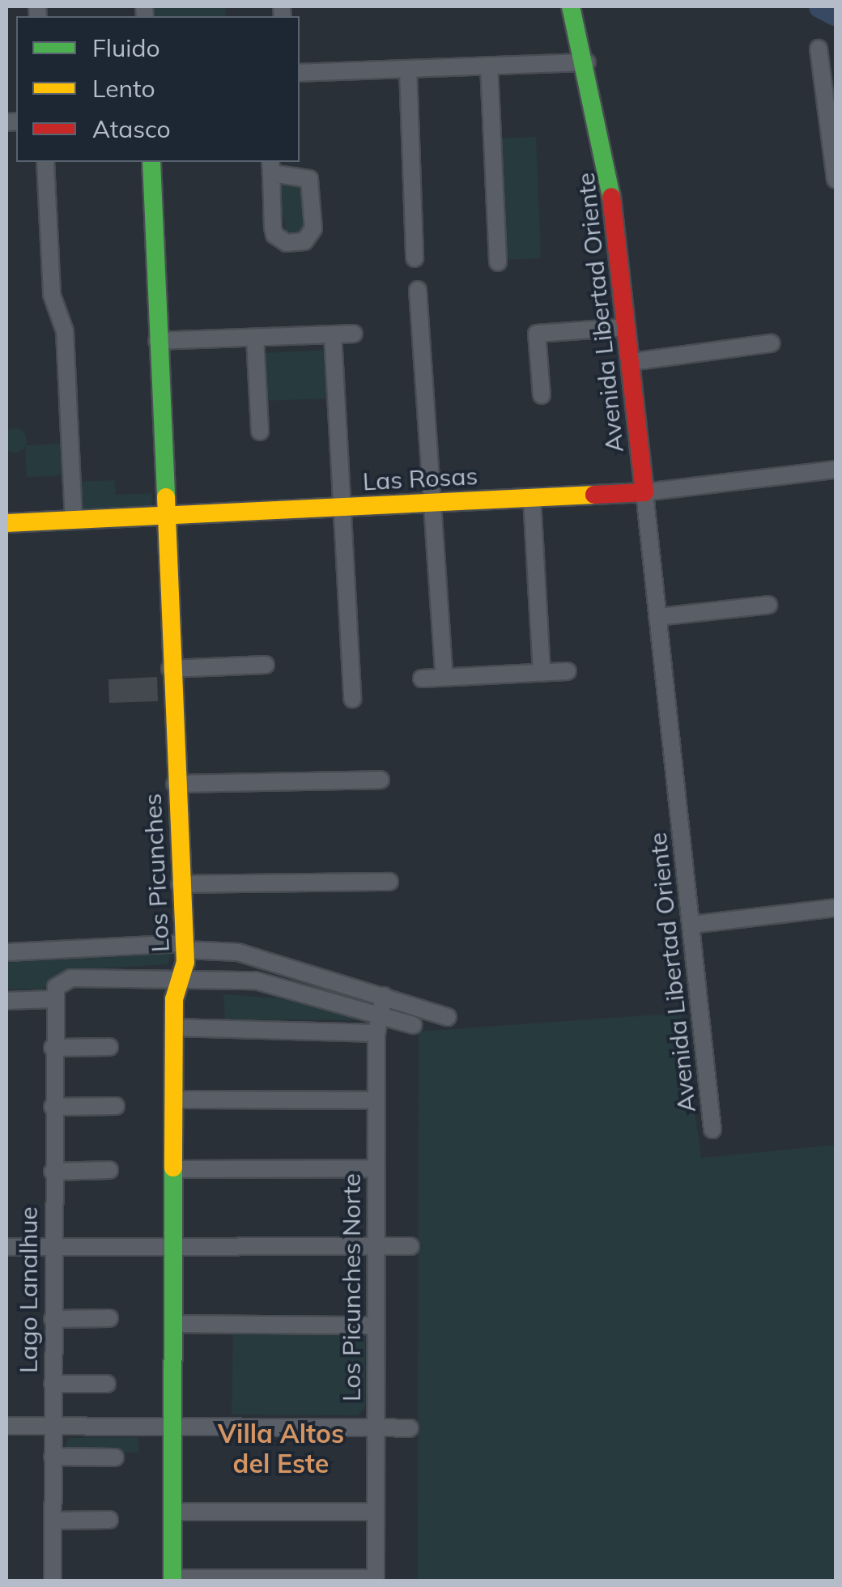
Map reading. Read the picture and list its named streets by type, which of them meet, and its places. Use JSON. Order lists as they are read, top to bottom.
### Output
{
  "streets": {
    "street": [
      "Avenida Libertad Oriente",
      "Las Rosas",
      "Los Picunches",
      "Los Picunches Norte",
      "Lago Lanalhue"
    ]
  },
  "crossings": [
    ["Avenida Libertad Oriente", "Las Rosas"],
    ["Las Rosas", "Los Picunches"]
  ],
  "districts": ["Villa Altos del Este"],
  "legend": ["Fluido", "Lento", "Atasco"]
}
